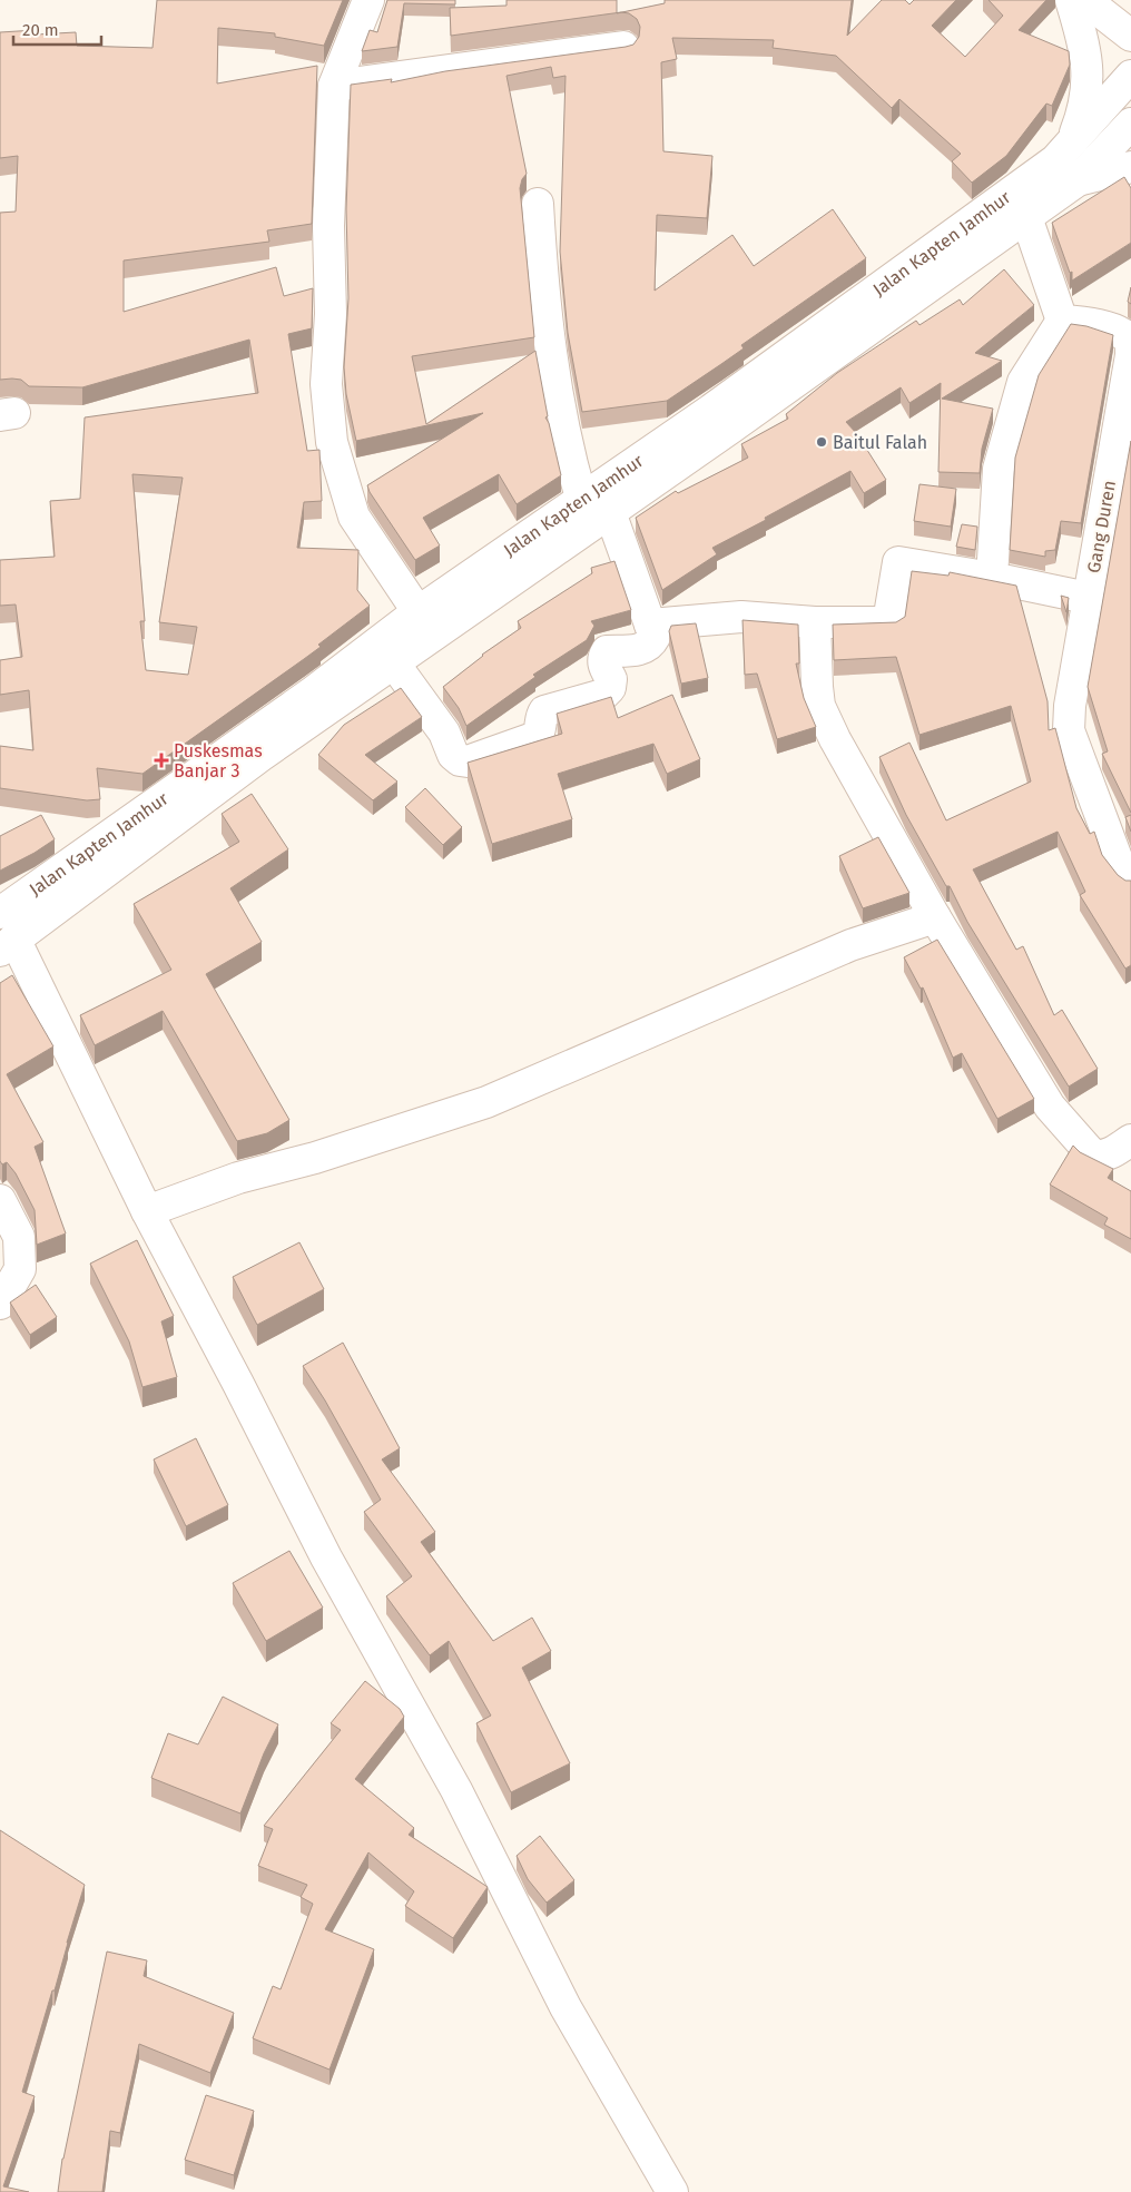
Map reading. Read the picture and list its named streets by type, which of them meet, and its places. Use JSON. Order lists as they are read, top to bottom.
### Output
{
  "streets": {
    "street": ["Jalan Kapten Jamhur", "Gang Duren"]
  },
  "places": {
    "other": ["Baitul Falah"],
    "health": ["Puskesmas Banjar 3"]
  },
  "scale_bar": "20 m"
}
